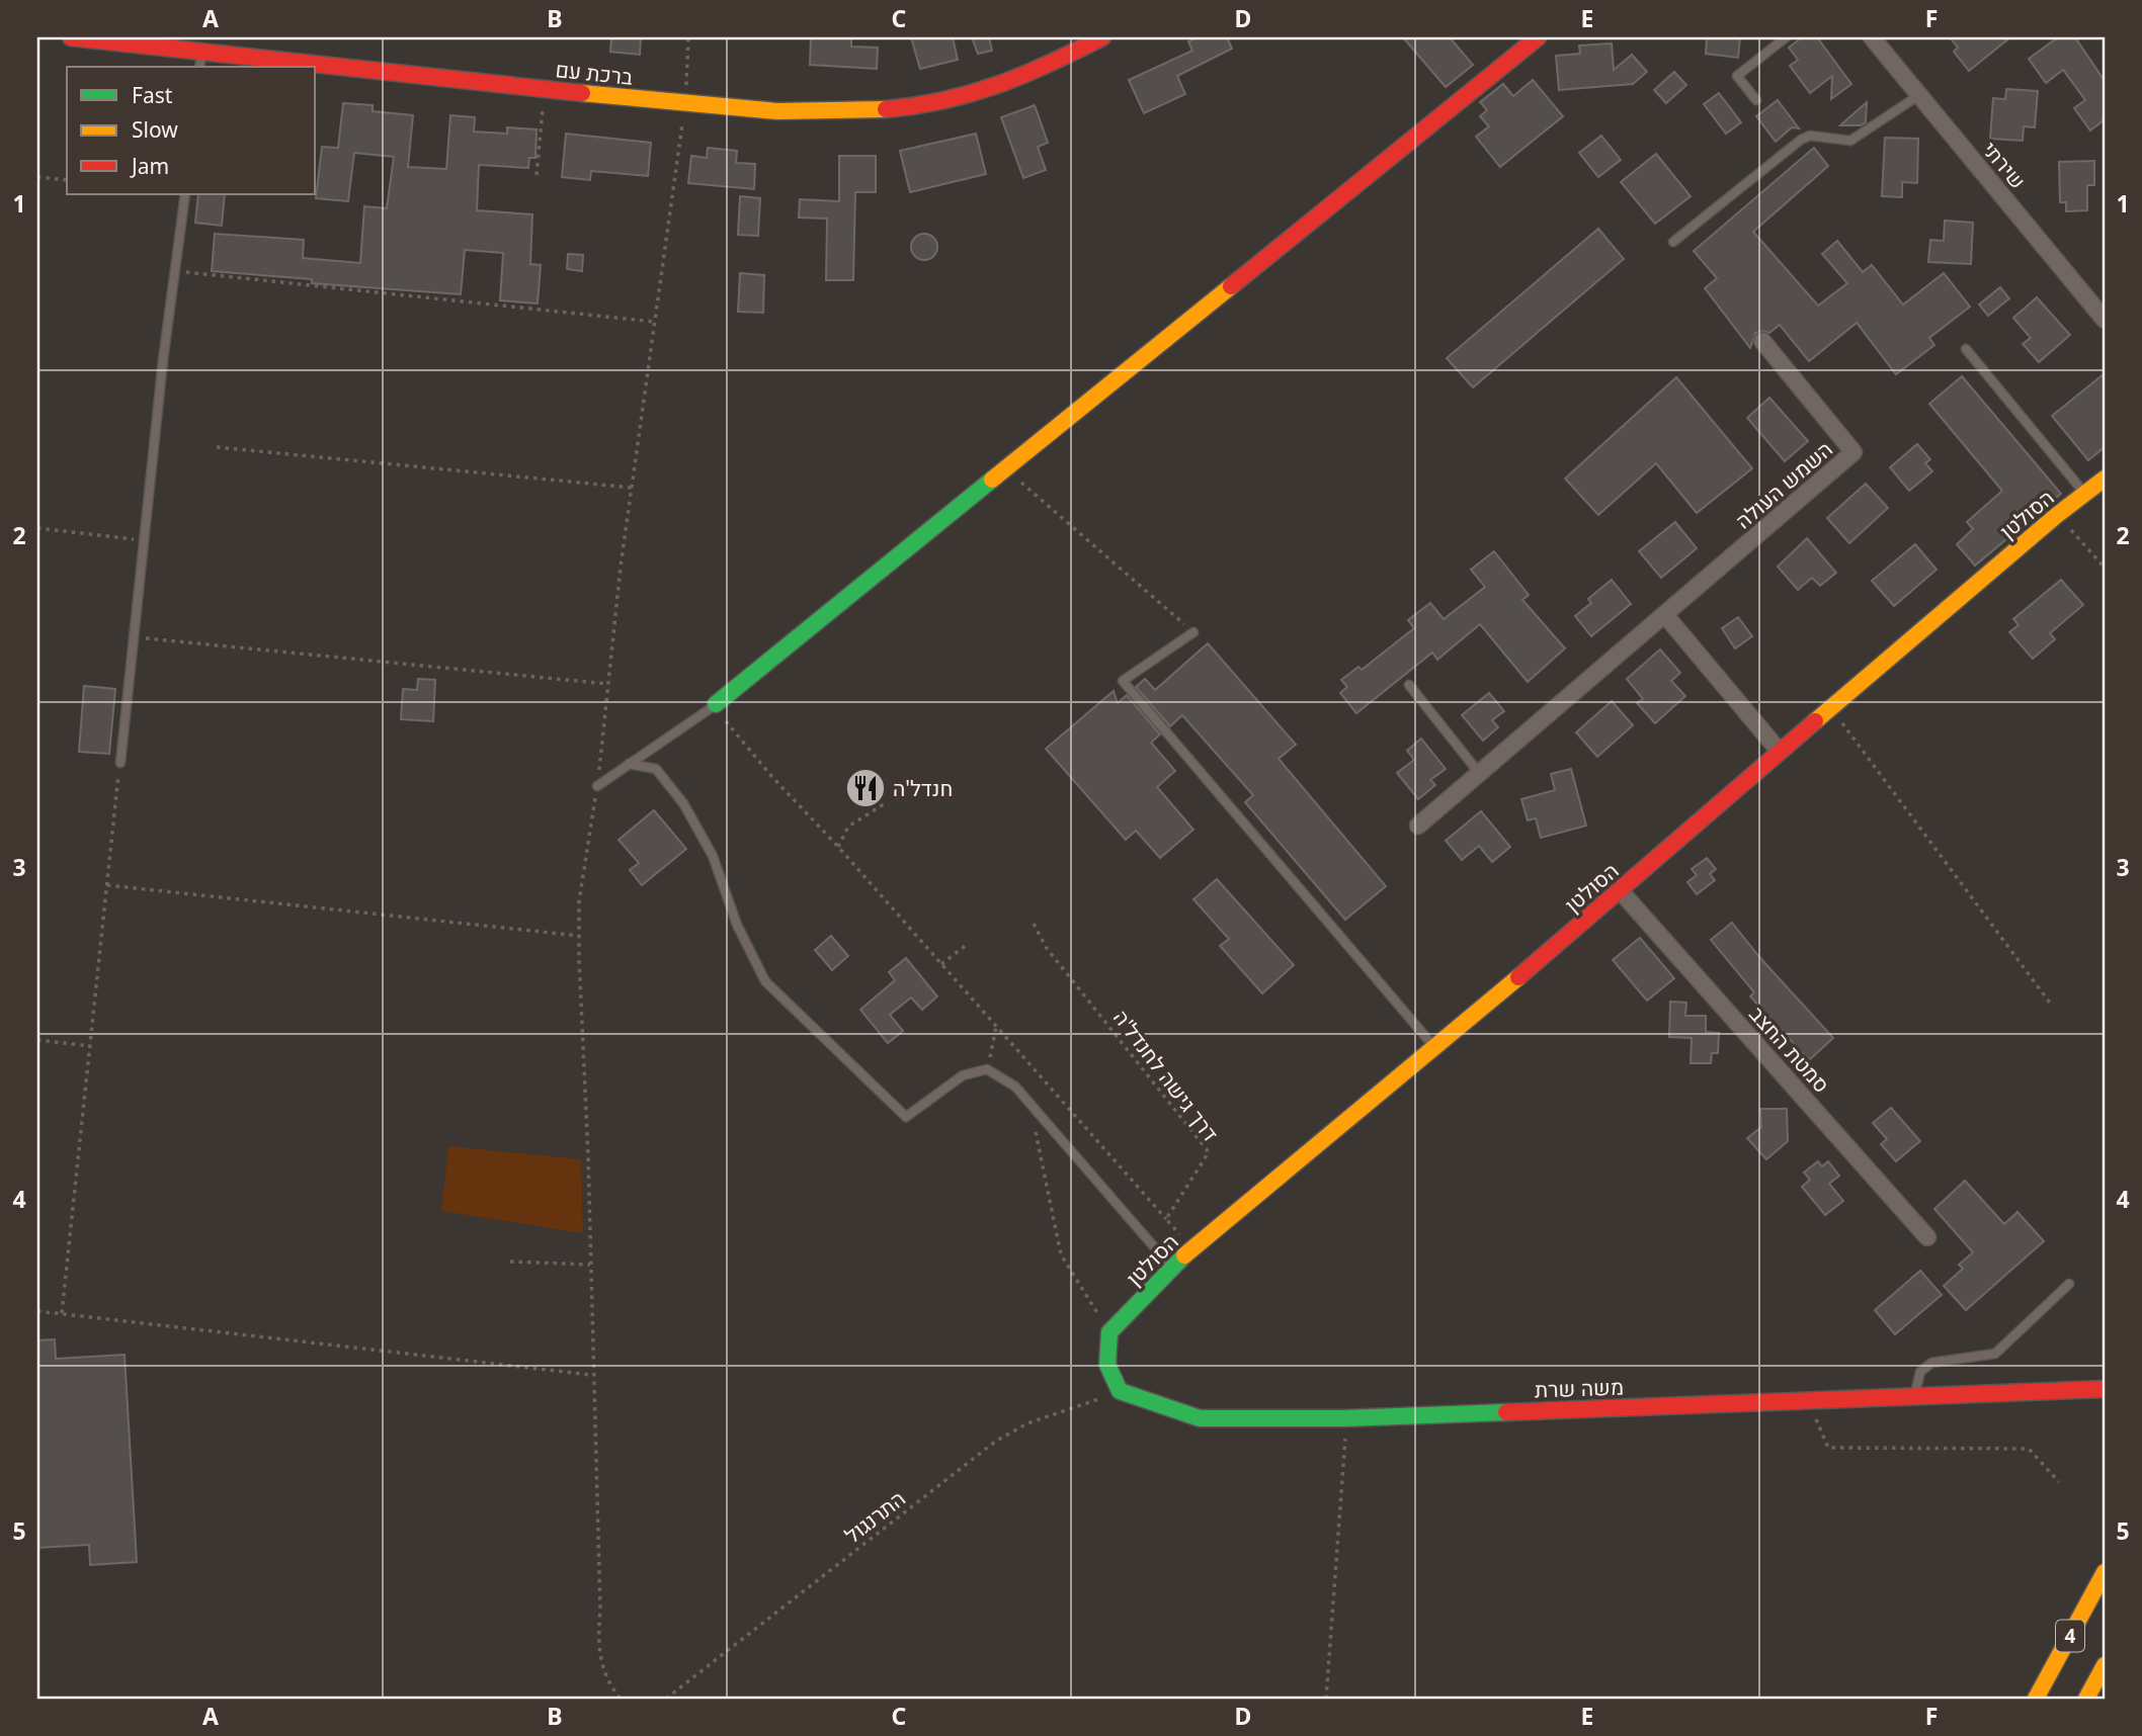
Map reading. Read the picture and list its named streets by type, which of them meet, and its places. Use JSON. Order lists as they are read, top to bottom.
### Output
{
  "streets": {
    "main road": [
      "ברכת עם",
      "הסולטן",
      "משה שרת",
      "4"
    ],
    "street": ["שירתי", "השמש העולה", "סמטת החצב"],
    "path": ["דרך גישה לחנדל'ה", "התרנגול"]
  },
  "crossings": [
    ["הסולטן", "סמטת החצב"],
    ["משה שרת", "התרנגול"]
  ],
  "places": {
    "restaurant": ["חנדל'ה"]
  },
  "legend": ["Fast", "Slow", "Jam"],
  "grid": {
    "columns": [
      "A",
      "B",
      "C",
      "D",
      "E",
      "F"
    ],
    "rows": [
      "1",
      "2",
      "3",
      "4",
      "5"
    ]
  }
}
